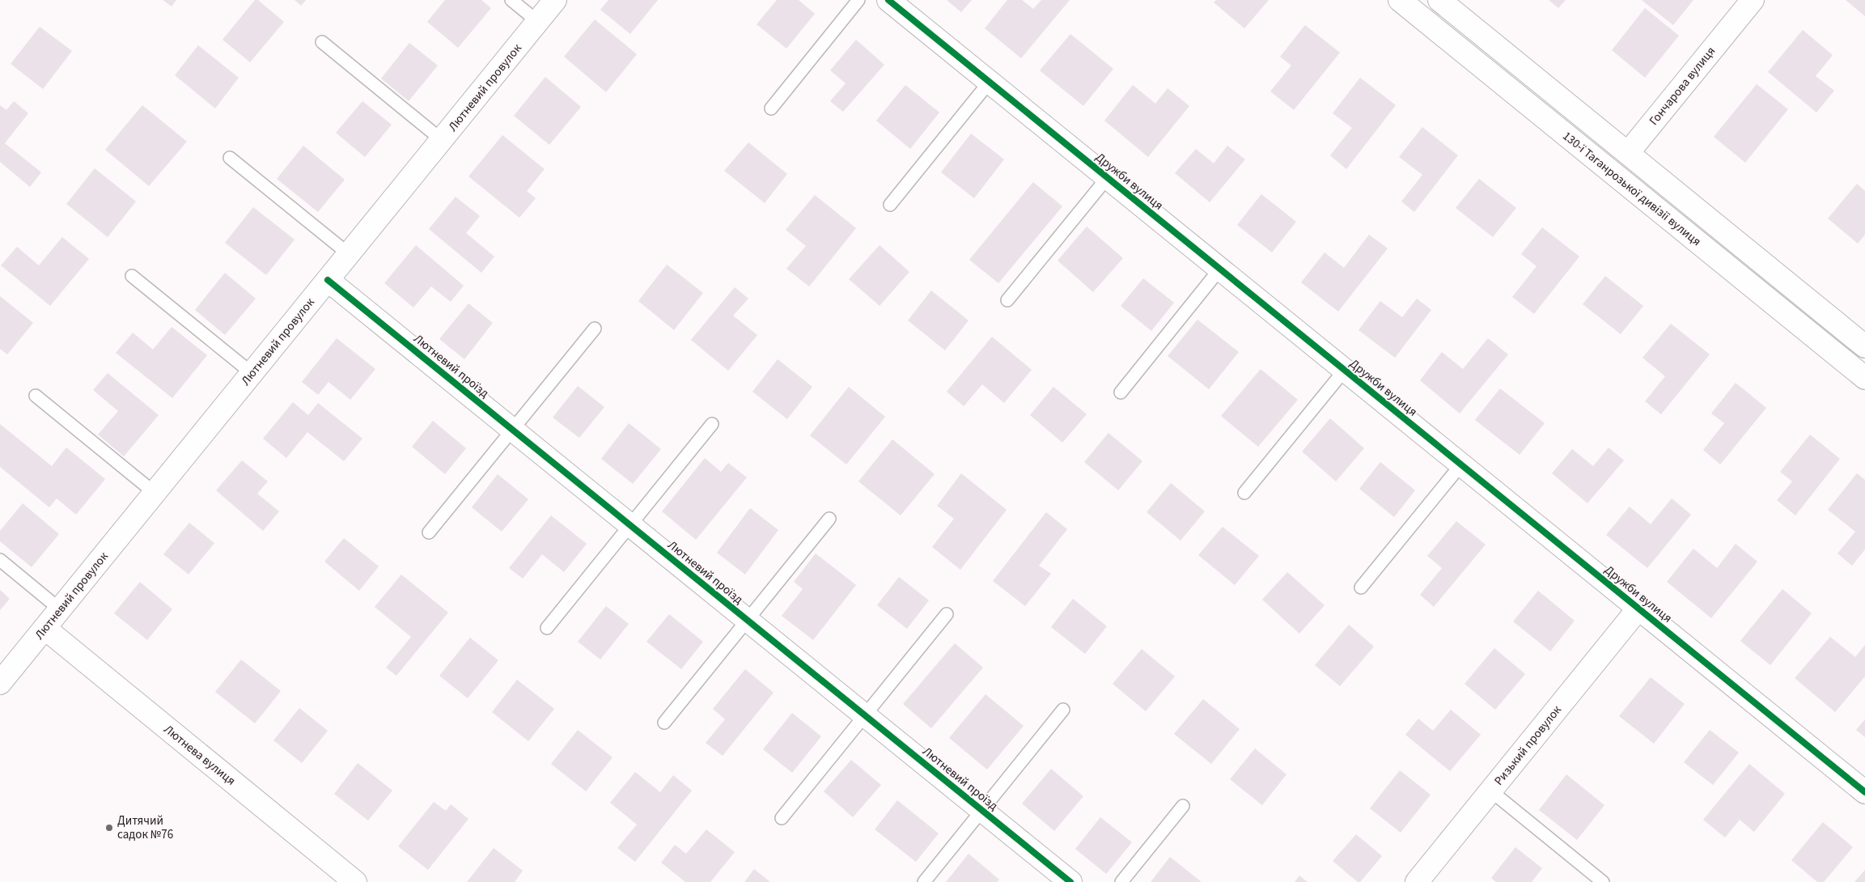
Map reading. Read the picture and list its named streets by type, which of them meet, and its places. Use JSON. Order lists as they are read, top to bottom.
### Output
{
  "streets": {
    "street": [
      "Гончарова вулиця",
      "Лютневий провулок",
      "Дружби вулиця",
      "130-ї Таганрозької дивізії вулиця",
      "Лютневий проїзд",
      "Ризький провулок",
      "Лютнева вулиця"
    ]
  },
  "crossings": [
    ["Гончарова вулиця", "130-ї Таганрозької дивізії вулиця"],
    ["Лютневий провулок", "Лютневий проїзд"],
    ["Лютневий провулок", "Лютнева вулиця"],
    ["Дружби вулиця", "Ризький провулок"]
  ],
  "places": ["Дитячий садок №76"]
}
